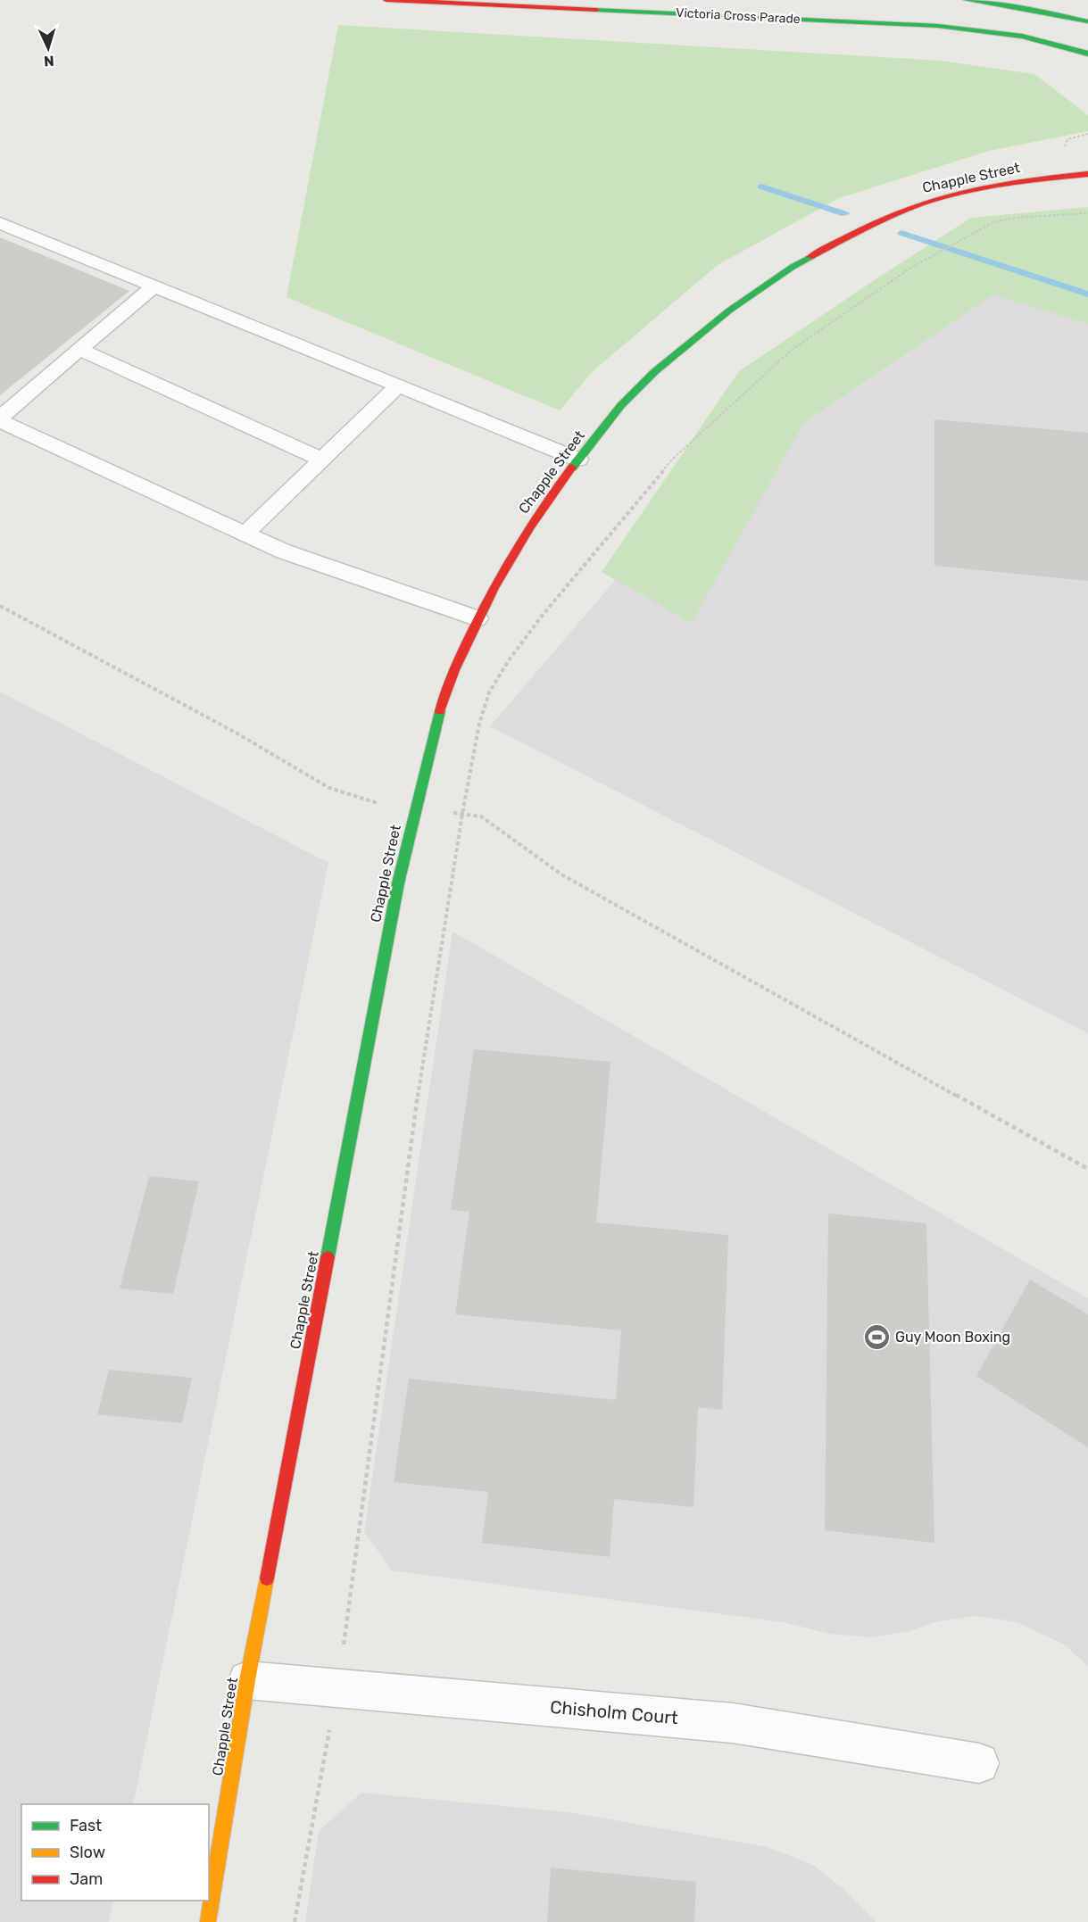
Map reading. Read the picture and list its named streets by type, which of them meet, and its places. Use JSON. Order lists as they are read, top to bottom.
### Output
{
  "streets": {
    "street": ["Victoria Cross Parade", "Chapple Street", "Chisholm Court"]
  },
  "crossings": [
    ["Chapple Street", "Chisholm Court"]
  ],
  "places": {
    "sports": ["Guy Moon Boxing"]
  },
  "legend": ["Fast", "Slow", "Jam"],
  "north": "bottom"
}
